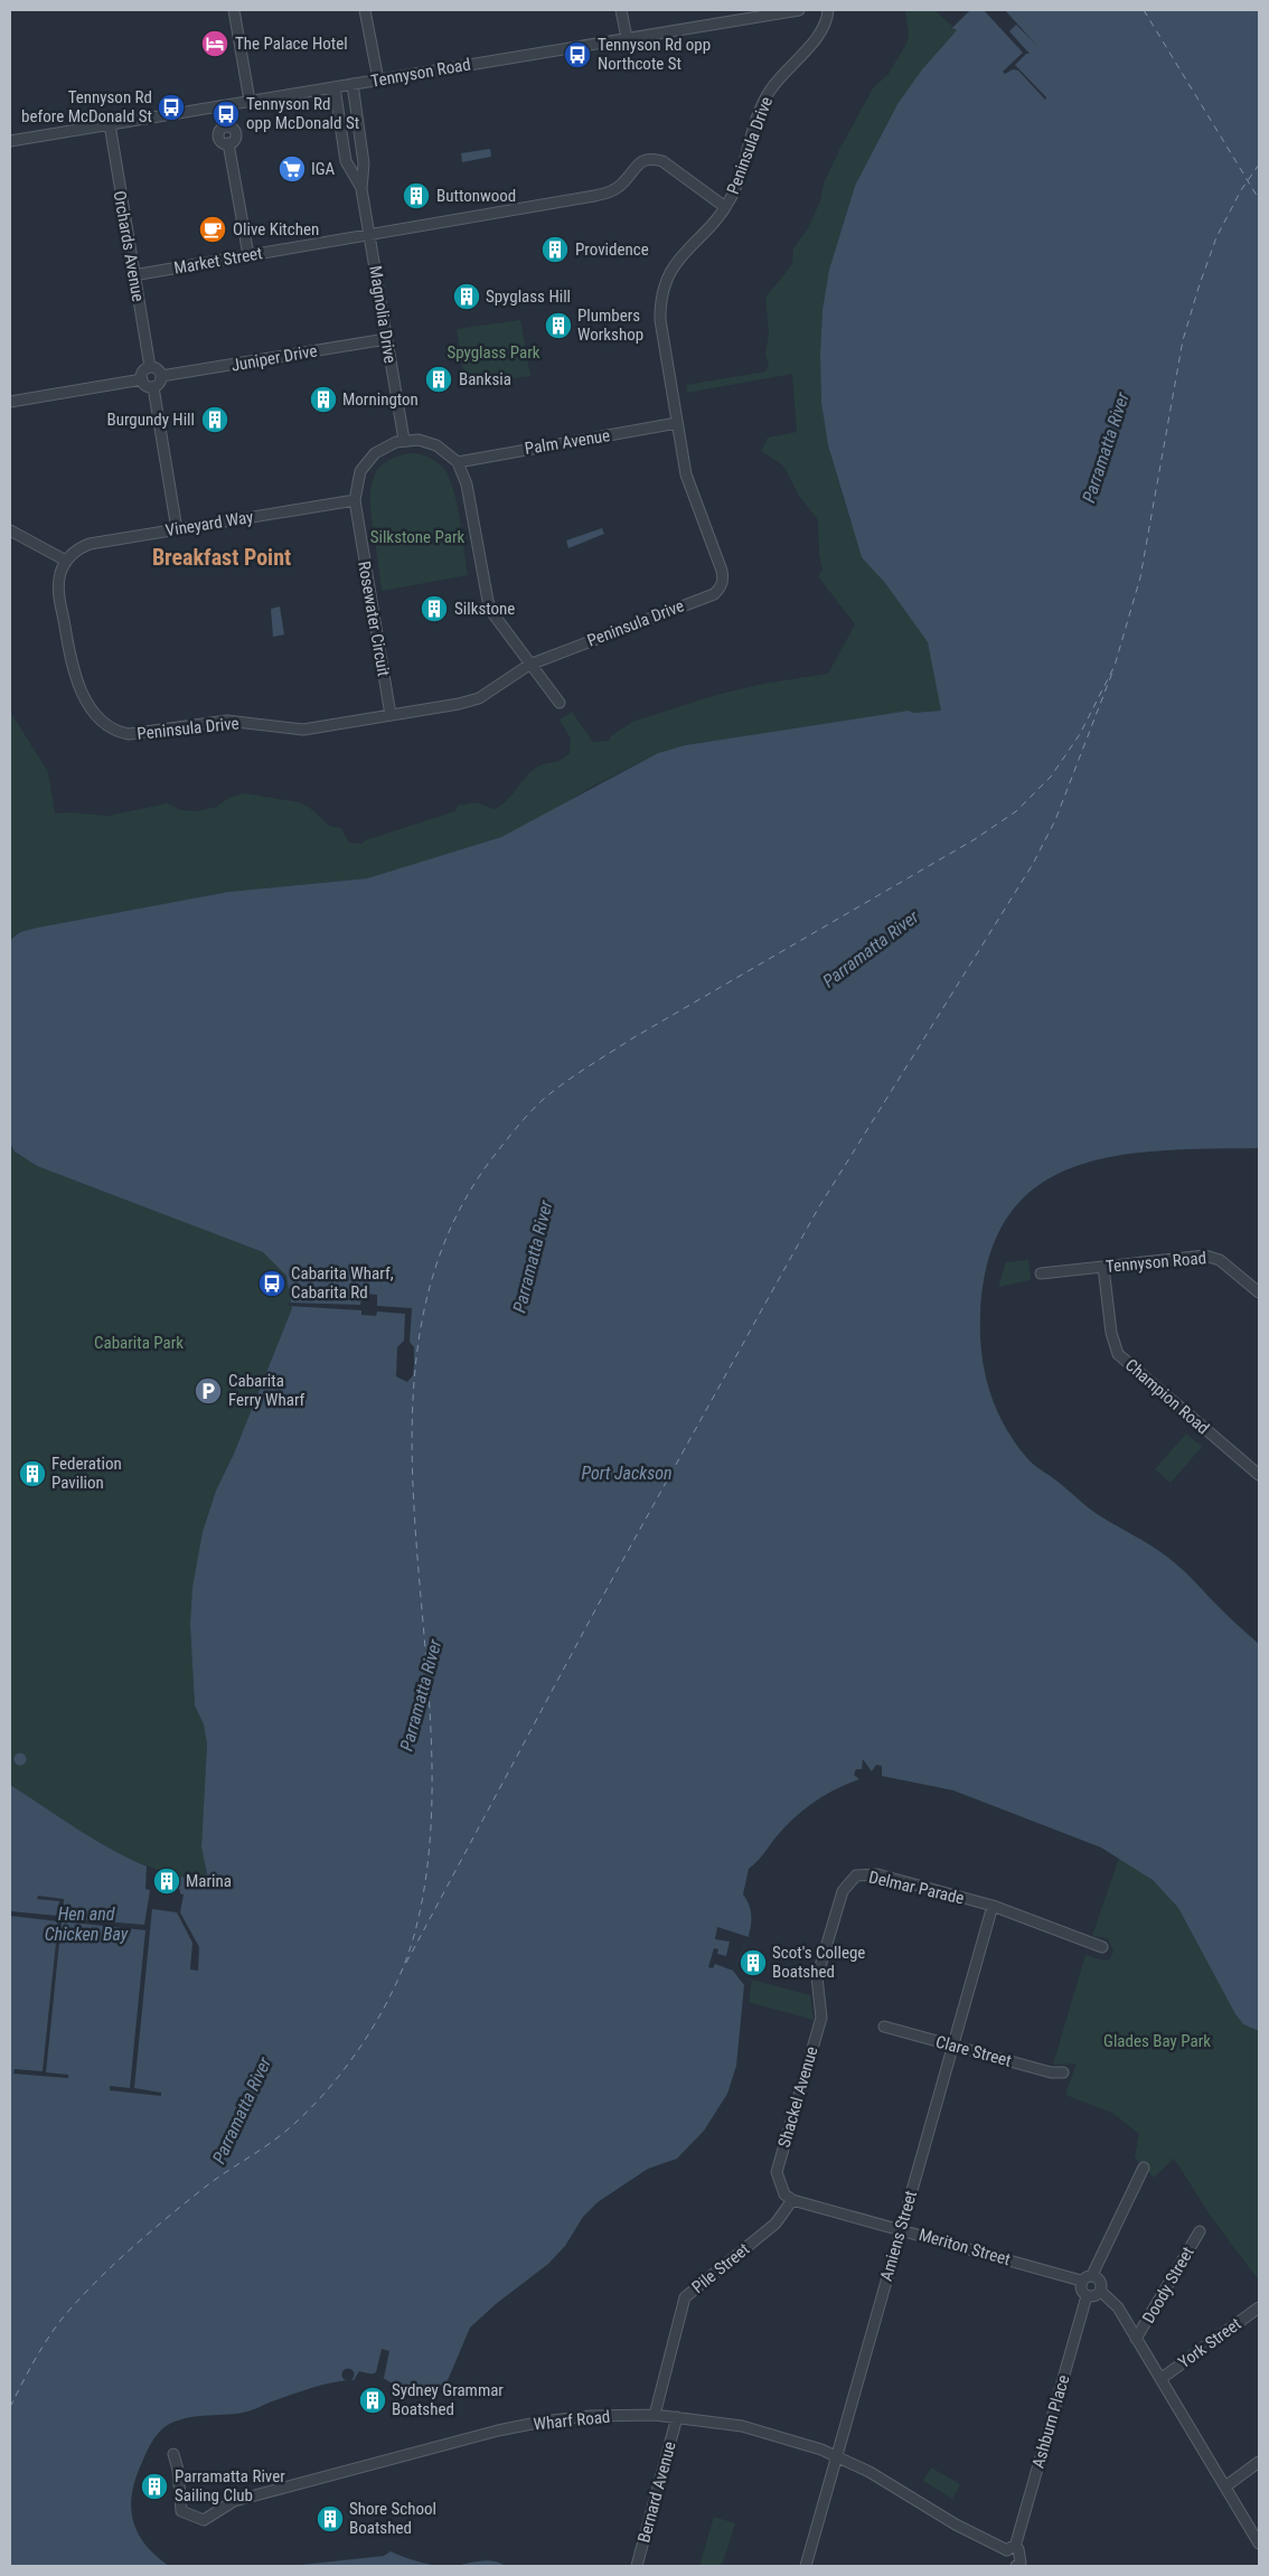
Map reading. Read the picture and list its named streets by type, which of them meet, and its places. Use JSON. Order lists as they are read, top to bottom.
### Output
{
  "streets": {
    "street": [
      "Tennyson Road",
      "Peninsula Drive",
      "Orchards Avenue",
      "Market Street",
      "Magnolia Drive",
      "Juniper Drive",
      "Palm Avenue",
      "Vineyard Way",
      "Rosewater Circuit",
      "Champion Road",
      "Delmar Parade",
      "Clare Street",
      "Shackel Avenue",
      "Amiens Street",
      "Meriton Street",
      "Pile Street",
      "Doody Street",
      "York Street",
      "Wharf Road",
      "Ashburn Place",
      "Bernard Avenue"
    ]
  },
  "crossings": [
    ["Tennyson Road", "Orchards Avenue"],
    ["Tennyson Road", "Magnolia Drive"],
    ["Tennyson Road", "Champion Road"],
    ["Peninsula Drive", "Market Street"],
    ["Peninsula Drive", "Palm Avenue"],
    ["Peninsula Drive", "Vineyard Way"],
    ["Peninsula Drive", "Rosewater Circuit"],
    ["Orchards Avenue", "Market Street"],
    ["Orchards Avenue", "Juniper Drive"],
    ["Market Street", "Magnolia Drive"],
    ["Magnolia Drive", "Juniper Drive"],
    ["Magnolia Drive", "Rosewater Circuit"],
    ["Vineyard Way", "Rosewater Circuit"],
    ["Delmar Parade", "Shackel Avenue"],
    ["Delmar Parade", "Amiens Street"],
    ["Clare Street", "Amiens Street"],
    ["Shackel Avenue", "Meriton Street"],
    ["Shackel Avenue", "Pile Street"],
    ["Amiens Street", "Meriton Street"],
    ["Amiens Street", "Wharf Road"],
    ["Meriton Street", "Pile Street"],
    ["Meriton Street", "Ashburn Place"],
    ["Pile Street", "Wharf Road"],
    ["Wharf Road", "Ashburn Place"],
    ["Wharf Road", "Bernard Avenue"]
  ],
  "districts": ["Breakfast Point"],
  "water": ["Parramatta River", "Port Jackson", "Hen and Chicken Bay"],
  "parks": [
    "Spyglass Park",
    "Silkstone Park",
    "Cabarita Park",
    "Glades Bay Park"
  ],
  "places": {
    "hotel": ["The Palace Hotel"],
    "bus stop": [
      "Tennyson Rd opp Northcote St",
      "Tennyson Rd before McDonald St",
      "Tennyson Rd opp McDonald St",
      "Cabarita Wharf, Cabarita Rd"
    ],
    "supermarket": ["IGA"],
    "building": [
      "Buttonwood",
      "Providence",
      "Spyglass Hill",
      "Plumbers Workshop",
      "Banksia",
      "Mornington",
      "Burgundy Hill",
      "Silkstone",
      "Federation Pavilion",
      "Marina",
      "Scot's College Boatshed",
      "Sydney Grammar Boatshed",
      "Parramatta River Sailing Club",
      "Shore School Boatshed"
    ],
    "cafe": ["Olive Kitchen"],
    "parking": ["Cabarita Ferry Wharf"]
  }
}
